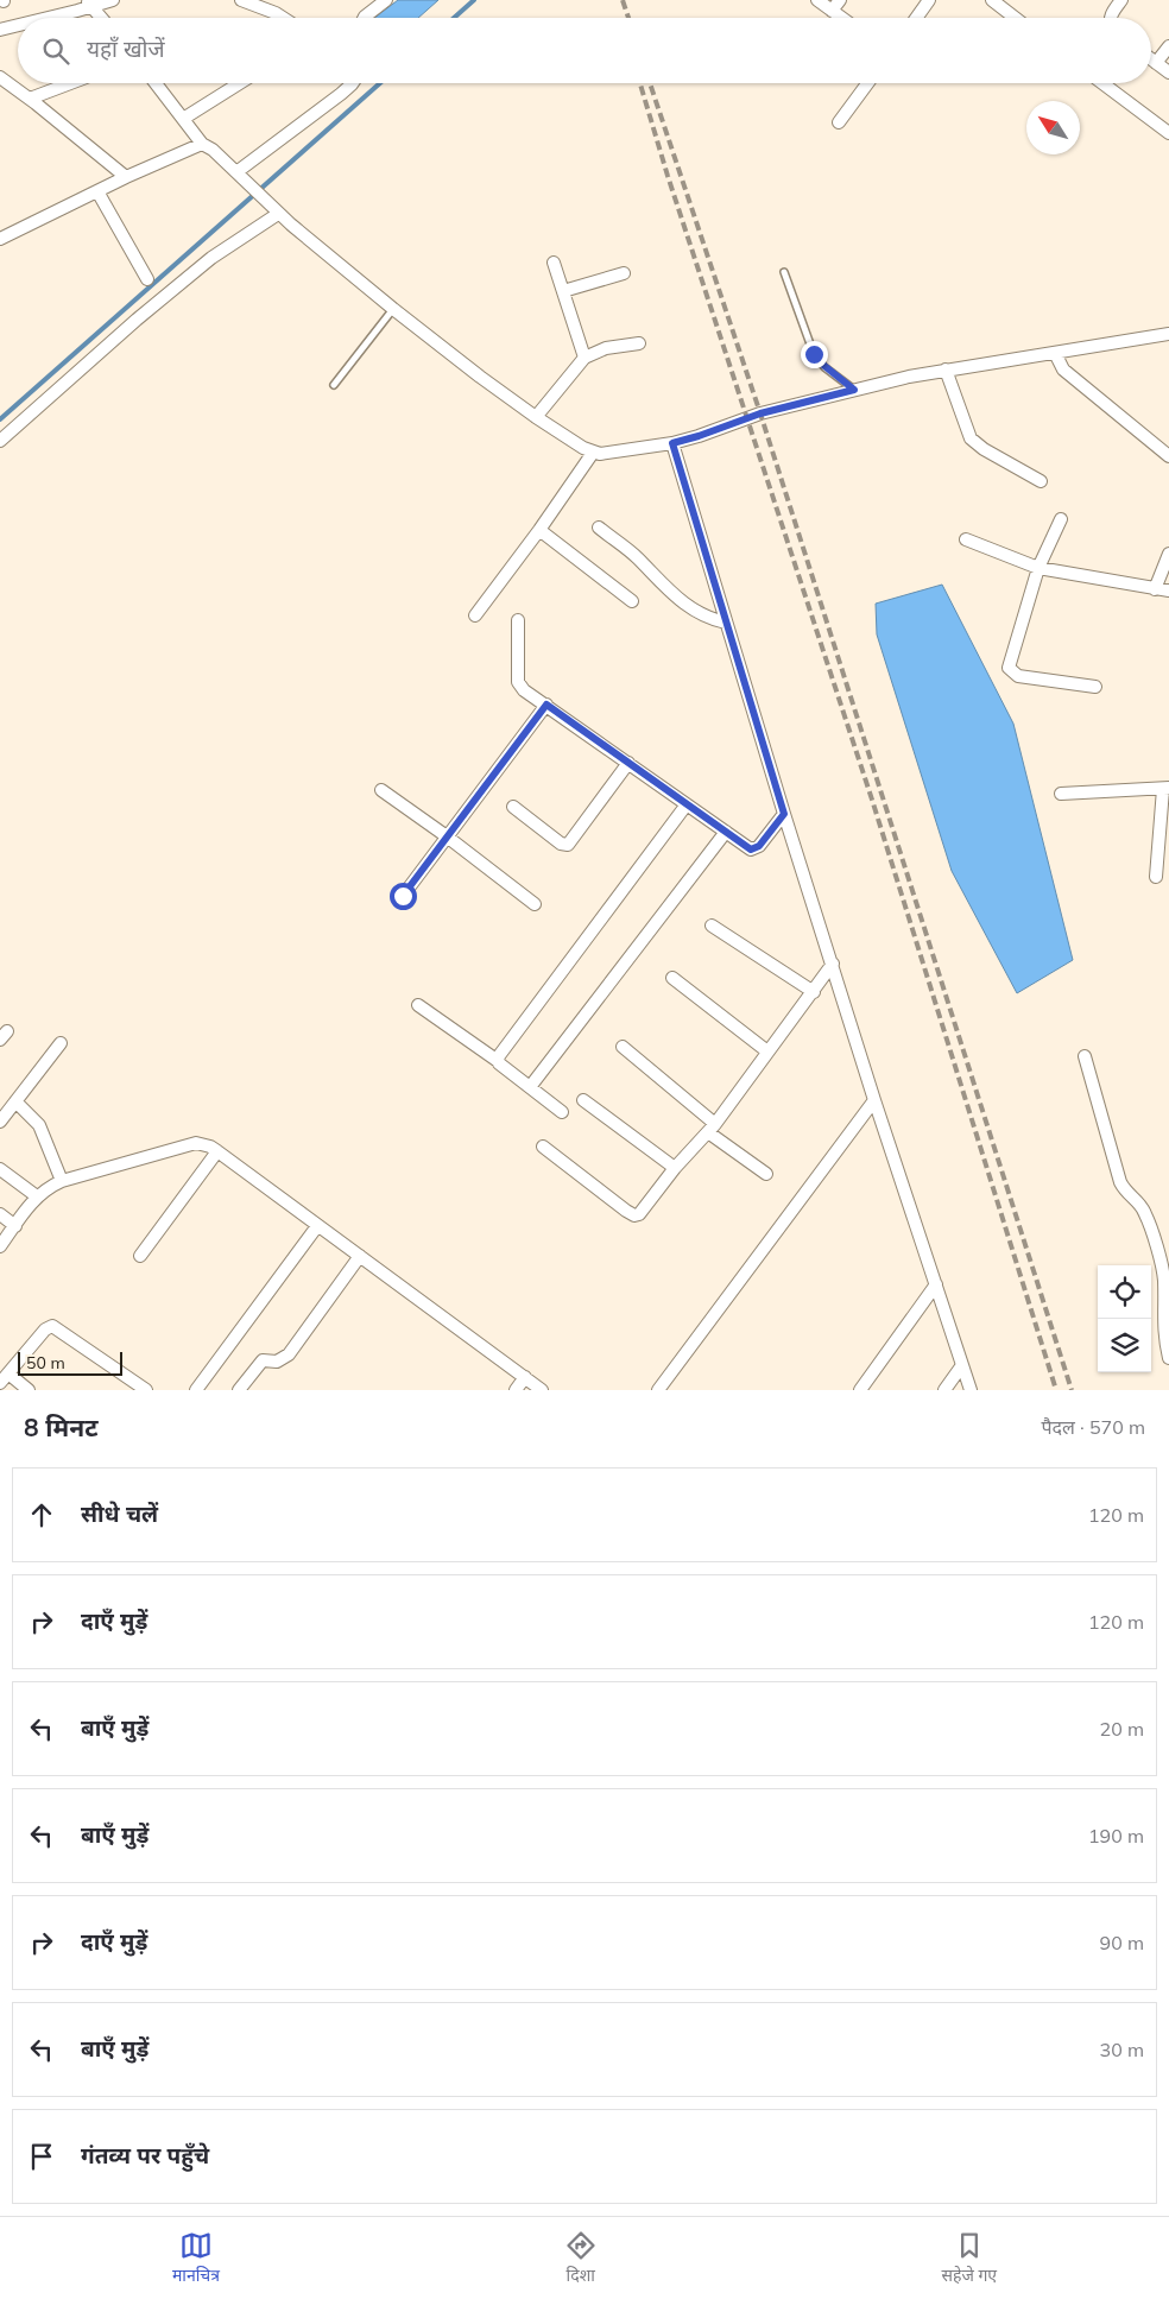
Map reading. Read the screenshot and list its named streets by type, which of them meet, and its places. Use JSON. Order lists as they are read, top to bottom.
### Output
{
  "scale_bar": "50 m",
  "north": "top left",
  "page": {
    "search": "यहाँ खोजें",
    "scale": "50 m",
    "heading": ["8 मिनट", "पैदल · 570 m"],
    "list": [
      ["सीधे चलें", "120 m"],
      ["दाएँ मुड़ें", "120 m"],
      ["बाएँ मुड़ें", "20 m"],
      ["बाएँ मुड़ें", "190 m"],
      ["दाएँ मुड़ें", "90 m"],
      ["बाएँ मुड़ें", "30 m"],
      "गंतव्य पर पहुँचे"
    ],
    "nav": ["मानचित्र", "दिशा", "सहेजे गए"]
  }
}
